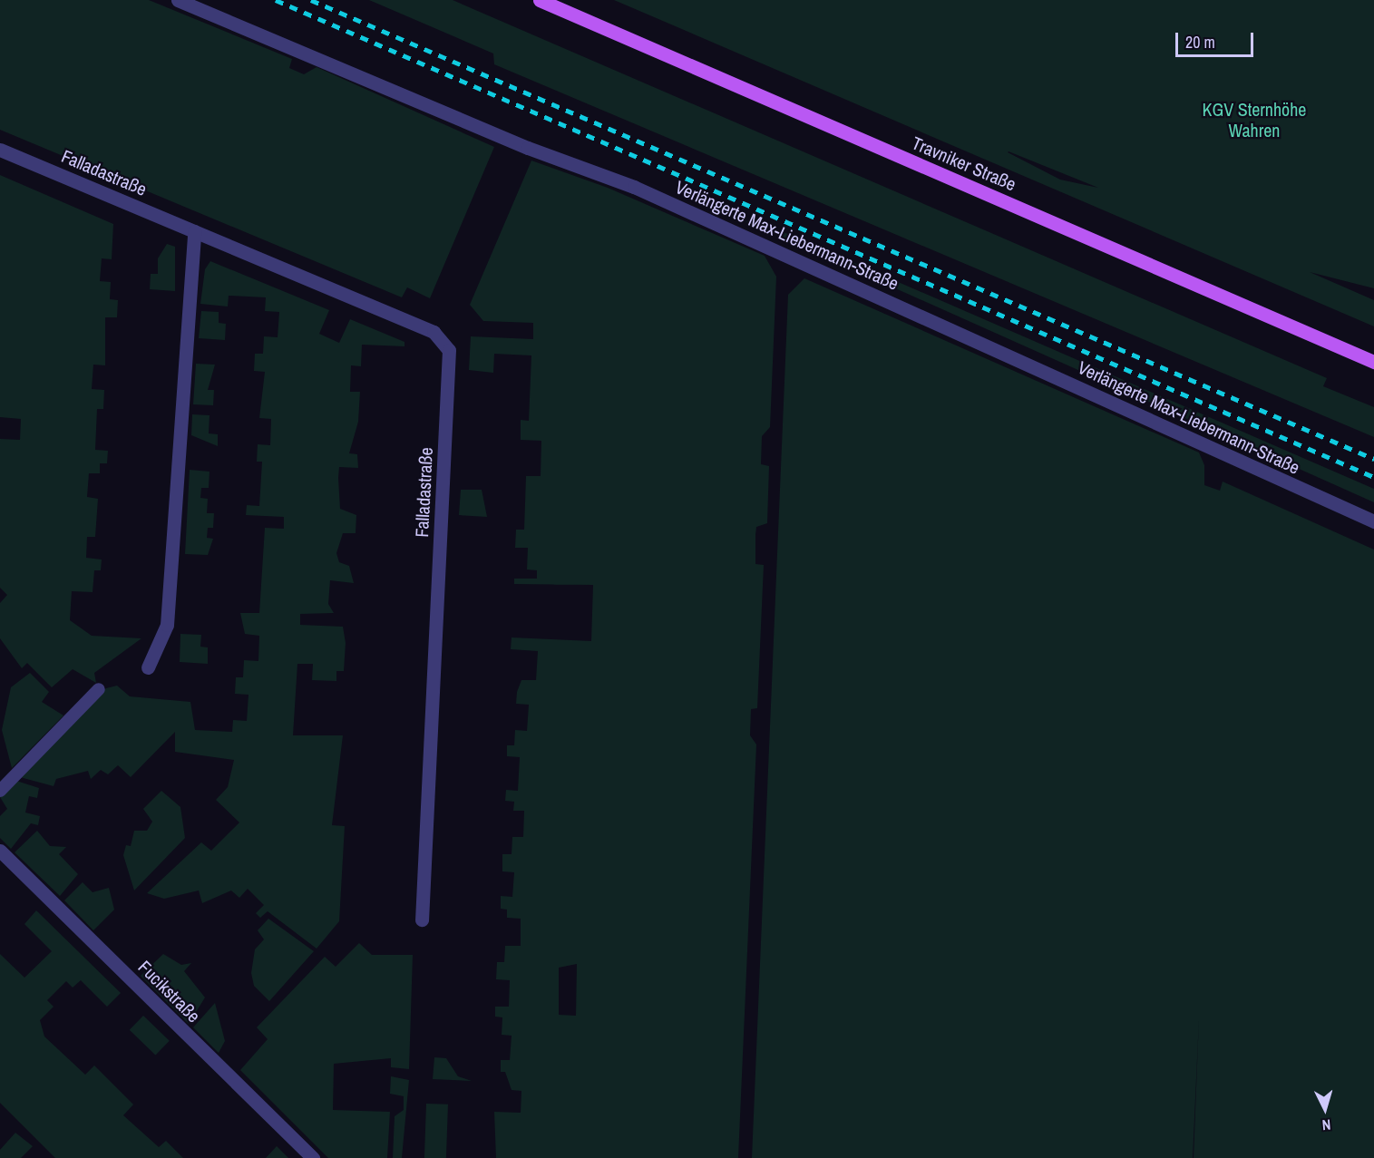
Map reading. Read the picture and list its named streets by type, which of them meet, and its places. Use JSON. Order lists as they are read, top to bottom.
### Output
{
  "streets": {
    "main road": ["Travniker Straße"],
    "street": ["Falladastraße", "Verlängerte Max-Liebermann-Straße", "Fucikstraße"]
  },
  "parks": ["KGV Sternhöhe Wahren"],
  "scale_bar": "20 m",
  "north": "bottom"
}
